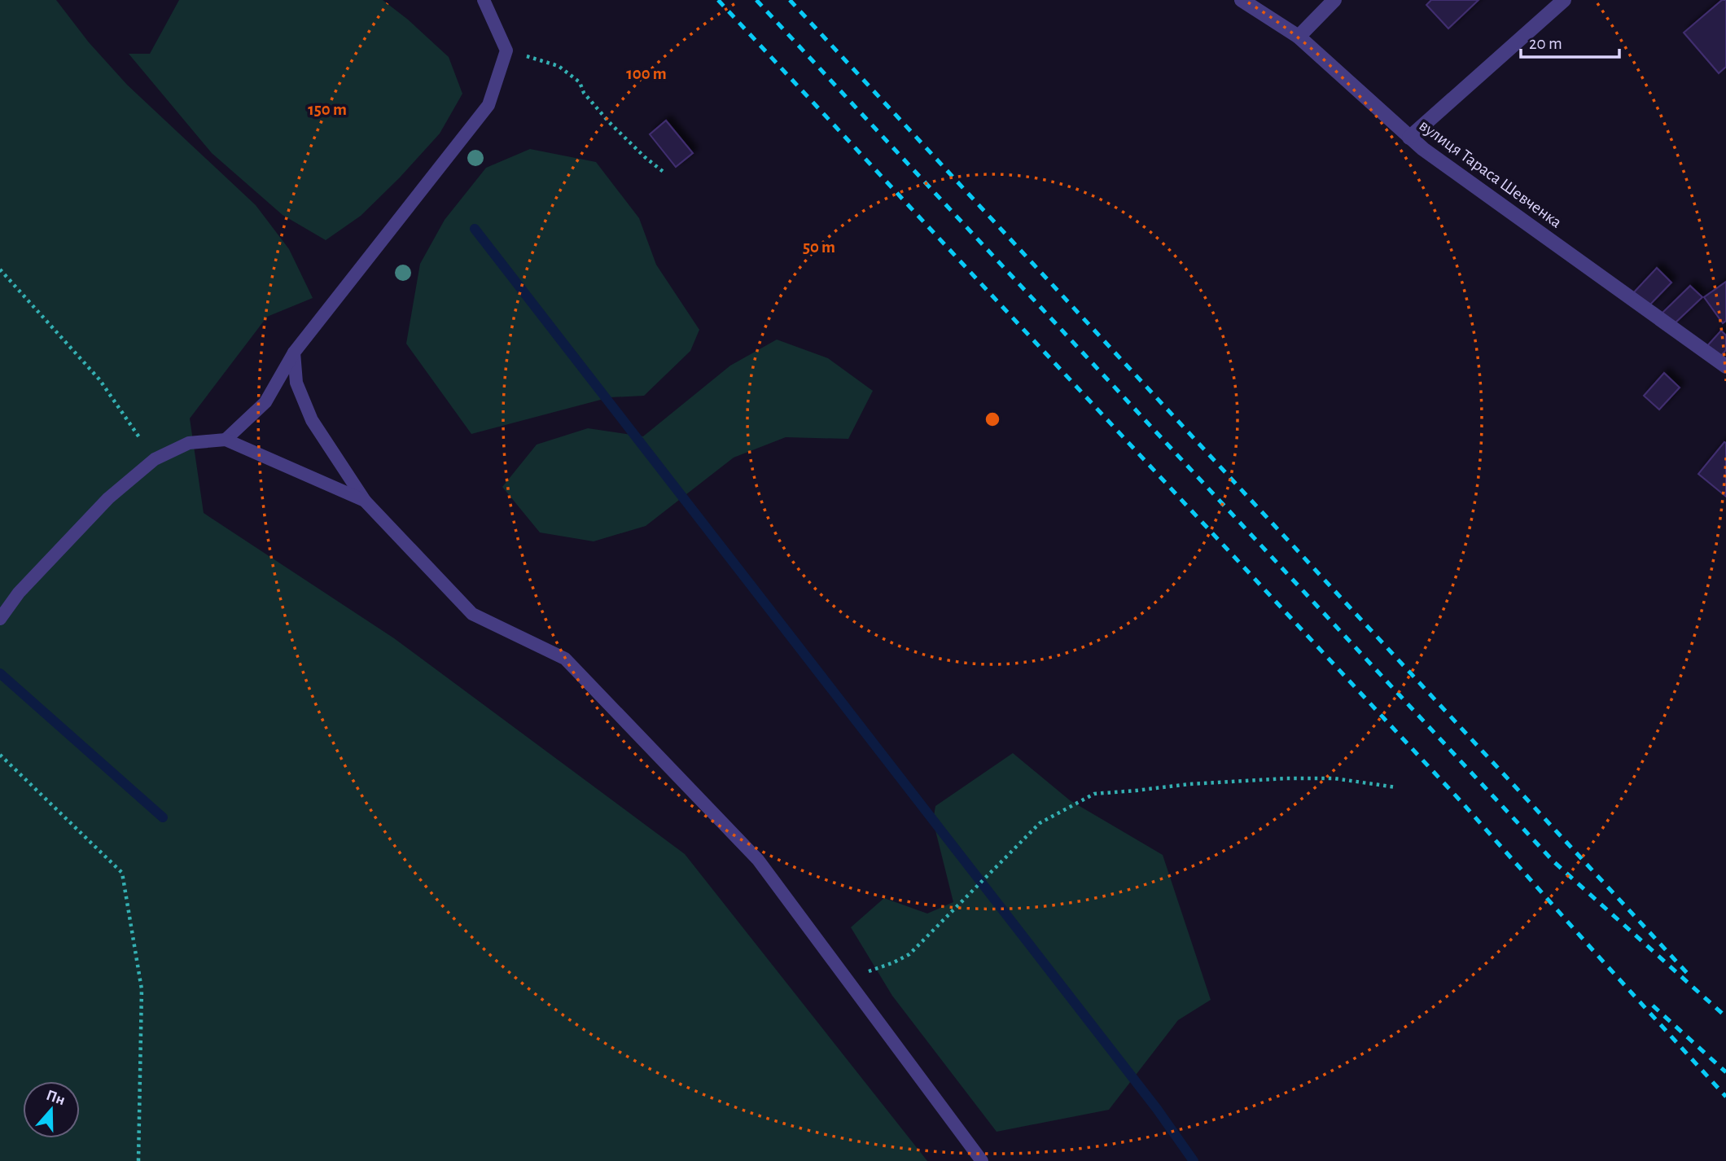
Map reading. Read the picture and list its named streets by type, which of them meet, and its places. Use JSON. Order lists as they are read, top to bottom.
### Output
{
  "streets": {
    "street": ["вулиця Тараса Шевченка"]
  },
  "scale_bar": "20 m",
  "north": "top",
  "rings": ["100 m", "150 m", "50 m"]
}
